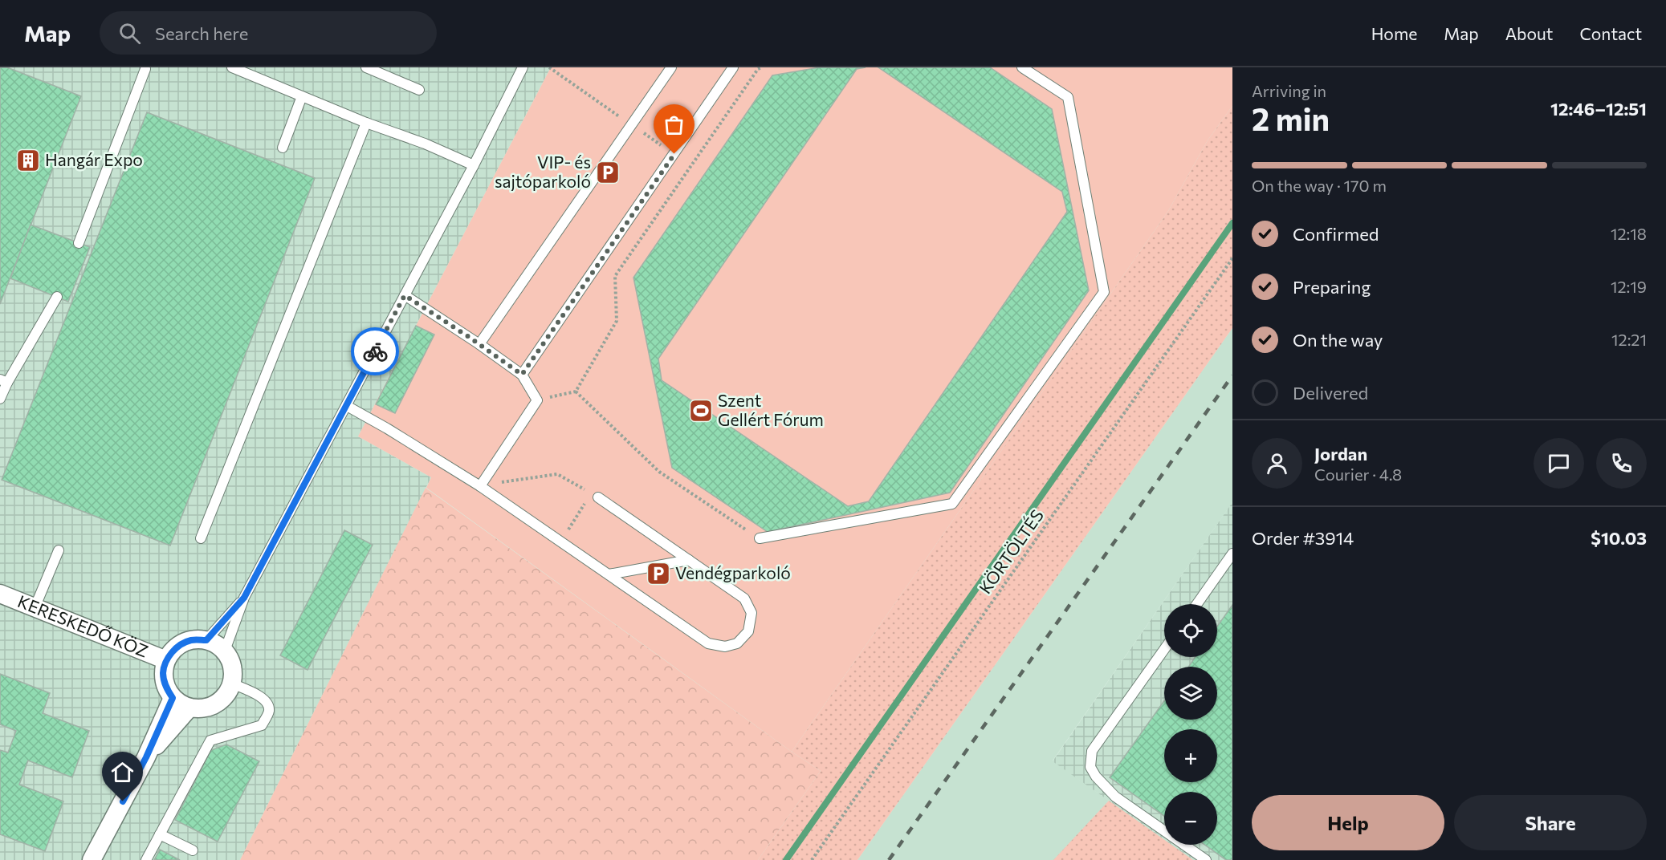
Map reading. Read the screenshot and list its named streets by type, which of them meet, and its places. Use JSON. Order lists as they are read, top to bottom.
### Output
{
  "streets": {
    "street": ["KERESKEDŐ KÖZ"],
    "path": ["KÖRTÖLTÉS"]
  },
  "places": {
    "building": ["Hangár Expo"],
    "parking": ["VIP- és sajtóparkoló", "Vendégparkoló"],
    "sports": ["Szent Gellért Fórum"]
  },
  "page": {
    "header": "Map",
    "search": "Search here",
    "nav": [
      "Home",
      "Map",
      "About",
      "Contact"
    ],
    "heading": ["2 min", "Arriving in", "12:46–12:51"],
    "panel": [
      "Jordan",
      "Courier · 4.8",
      "Order #3914",
      "$10.03"
    ],
    "bar": "On the way · 170 m",
    "list": [
      ["Confirmed", "12:18"],
      ["Preparing", "12:19"],
      ["On the way", "12:21"],
      "Delivered"
    ],
    "map_buttons": ["+", "−"],
    "buttons": ["Help", "Share"]
  }
}
